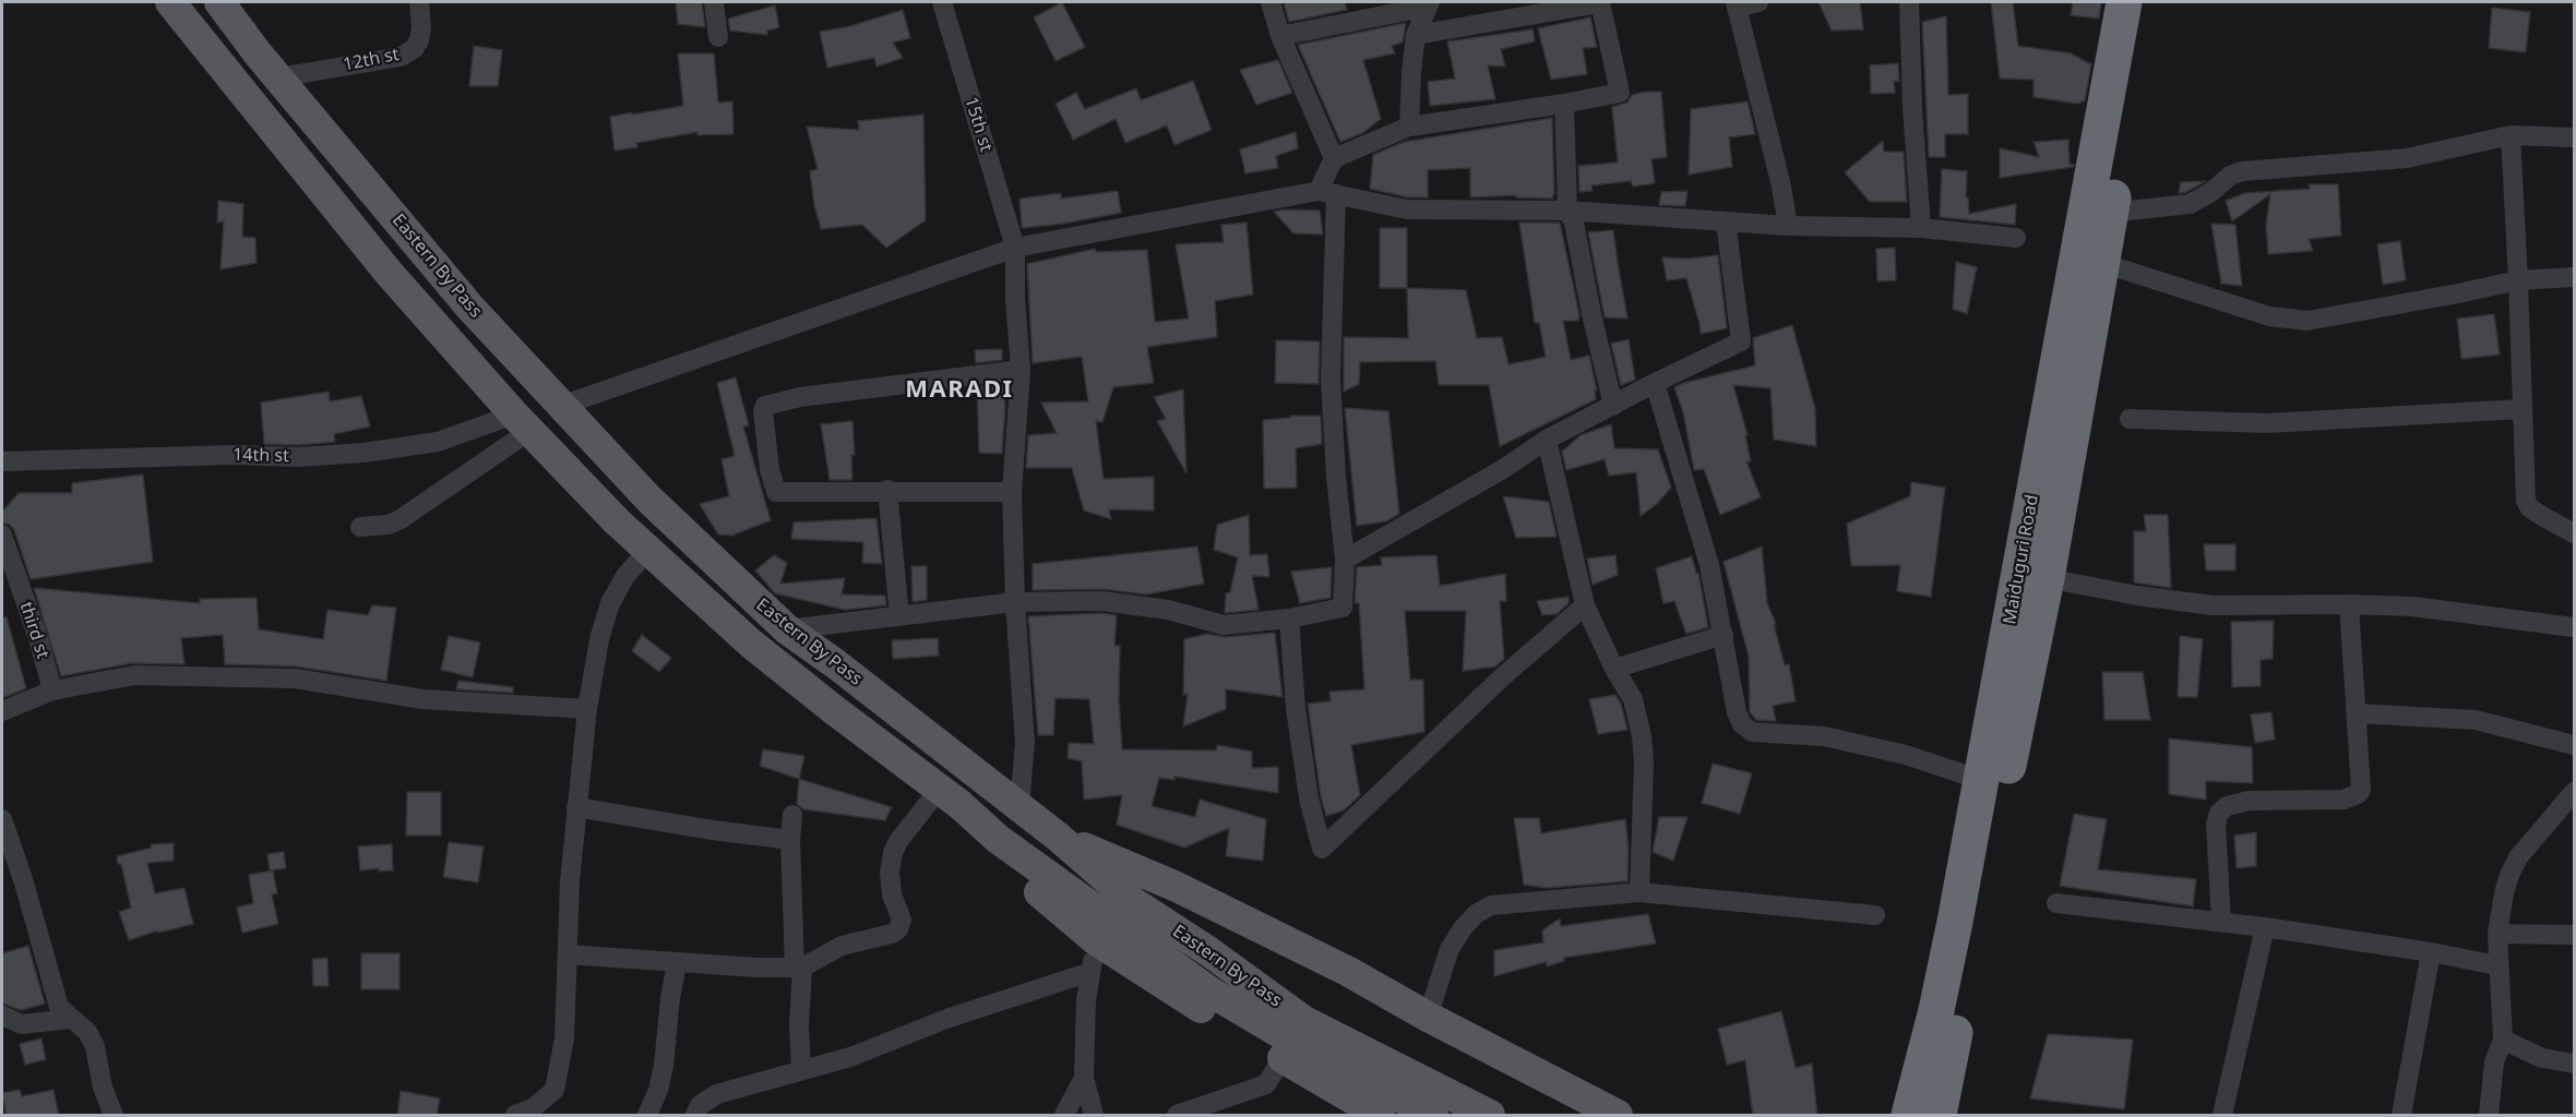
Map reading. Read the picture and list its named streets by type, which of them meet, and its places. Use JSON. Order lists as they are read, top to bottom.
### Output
{
  "streets": {
    "highway": ["Maiduguri Road"],
    "main road": ["Eastern By Pass"],
    "street": [
      "12th st",
      "15th st",
      "14th st",
      "third st"
    ]
  },
  "crossings": [
    ["12th st", "Eastern By Pass"],
    ["15th st", "Eastern By Pass"],
    ["Eastern By Pass", "14th st"]
  ],
  "districts": ["MARADI"]
}
